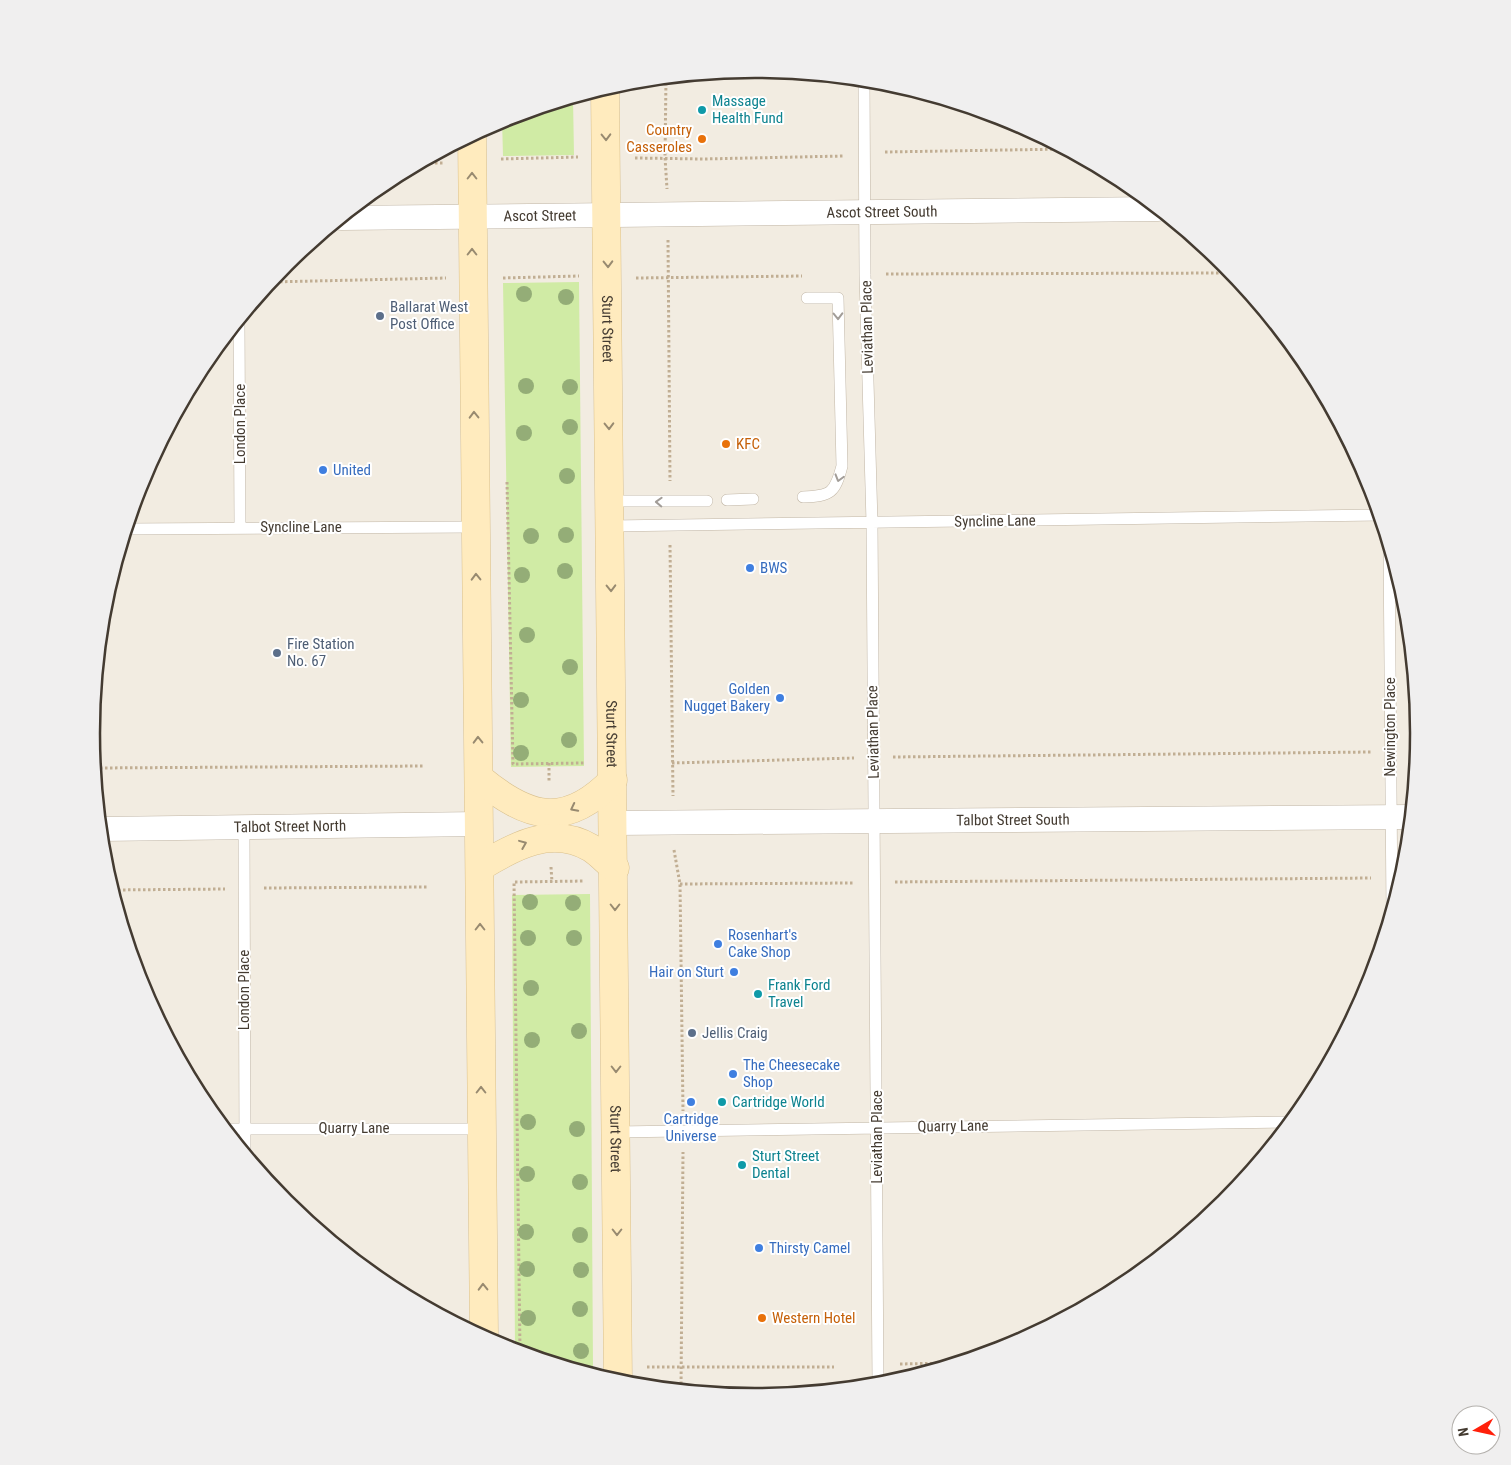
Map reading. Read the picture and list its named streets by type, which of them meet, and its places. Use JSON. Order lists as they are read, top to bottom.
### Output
{
  "streets": {
    "main road": ["Sturt Street"],
    "street": [
      "Ascot Street South",
      "Ascot Street",
      "Talbot Street South",
      "Talbot Street North"
    ],
    "lane": [
      "Leviathan Place",
      "London Place",
      "Syncline Lane",
      "Newington Place",
      "Quarry Lane"
    ]
  },
  "crossings": [
    ["Ascot Street South", "Ascot Street"],
    ["Ascot Street South", "Leviathan Place"],
    ["Ascot Street South", "Sturt Street"],
    ["Ascot Street", "Sturt Street"],
    ["Leviathan Place", "Syncline Lane"],
    ["Leviathan Place", "Talbot Street South"],
    ["Leviathan Place", "Quarry Lane"],
    ["Sturt Street", "Syncline Lane"],
    ["Sturt Street", "Talbot Street South"],
    ["Sturt Street", "Quarry Lane"],
    ["London Place", "Syncline Lane"],
    ["London Place", "Talbot Street North"],
    ["London Place", "Quarry Lane"],
    ["Newington Place", "Talbot Street South"]
  ],
  "places": [
    "Massage Health Fund",
    "Country Casseroles",
    "Ballarat West Post Office",
    "KFC",
    "United",
    "BWS",
    "Fire Station No. 67",
    "Golden Nugget Bakery",
    "Rosenhart's Cake Shop",
    "Hair on Sturt",
    "Frank Ford Travel",
    "Jellis Craig",
    "The Cheesecake Shop",
    "Cartridge Universe",
    "Cartridge World",
    "Sturt Street Dental",
    "Thirsty Camel",
    "Western Hotel"
  ],
  "north": "left"
}
